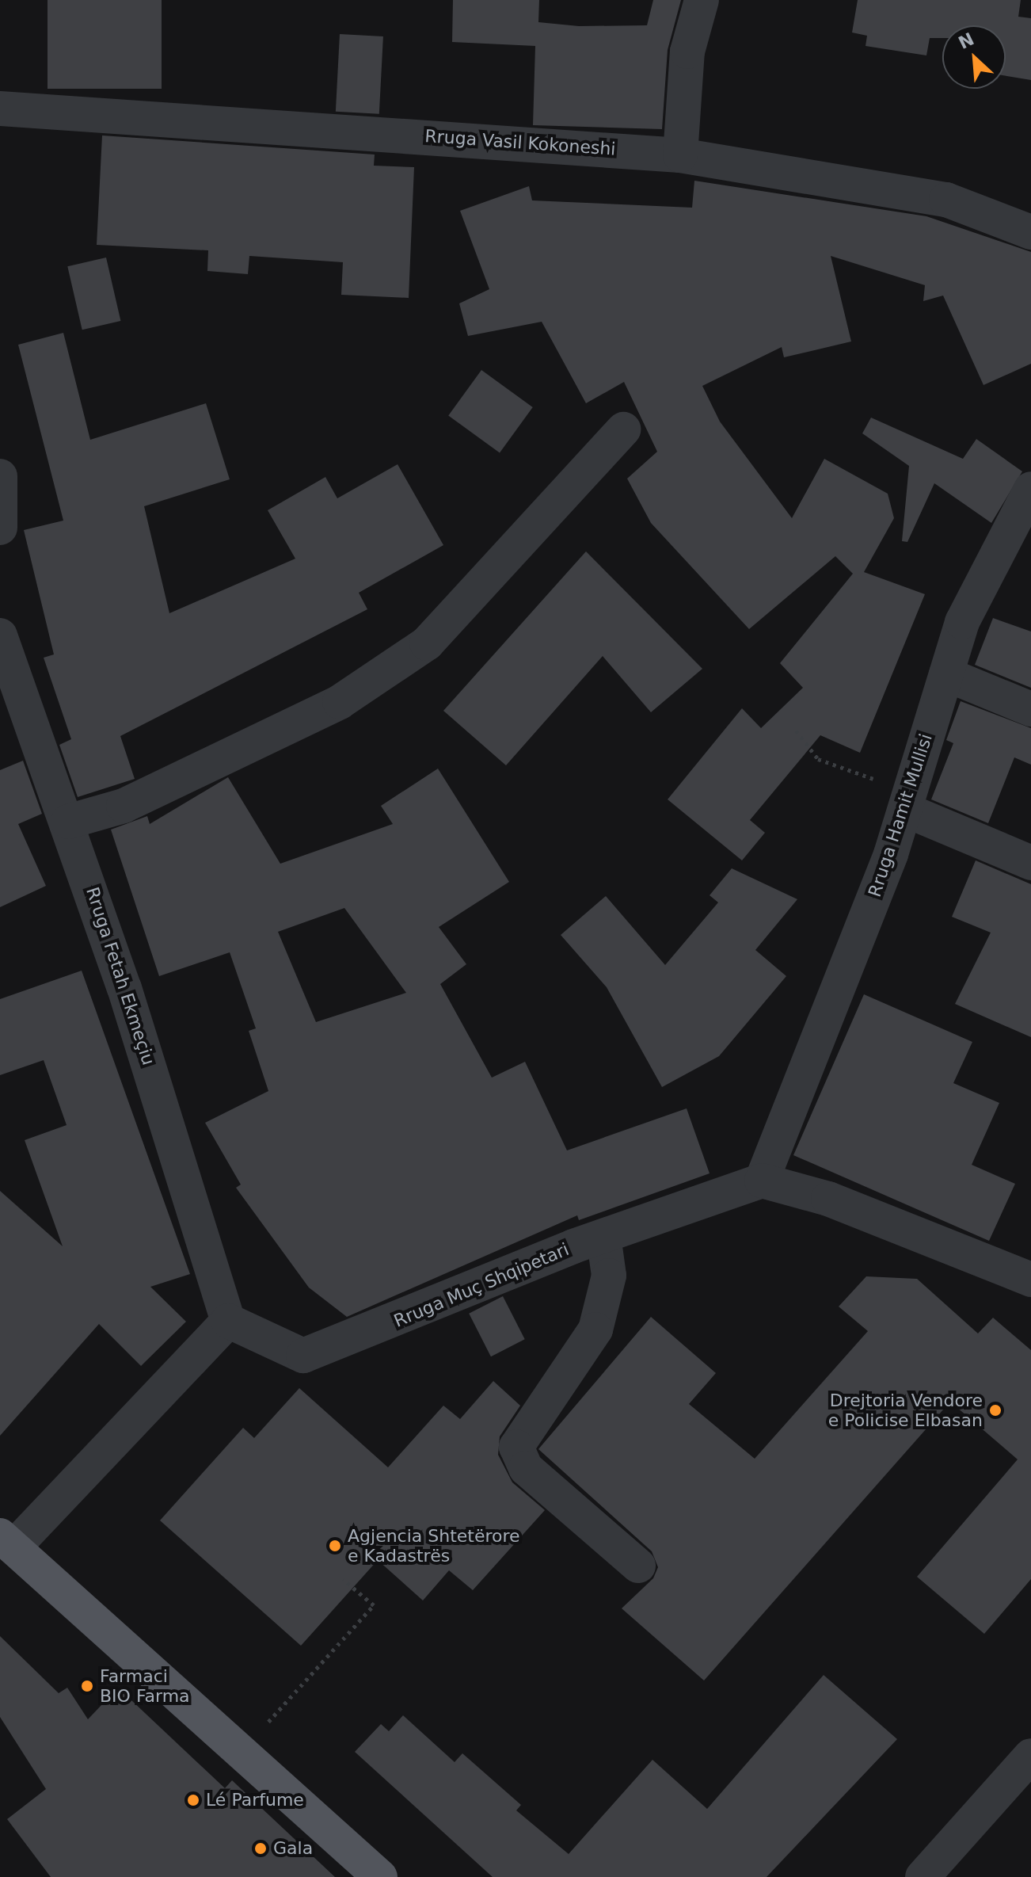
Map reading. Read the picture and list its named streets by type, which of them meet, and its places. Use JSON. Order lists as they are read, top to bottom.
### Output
{
  "streets": {
    "street": [
      "Rruga Vasil Kokoneshi",
      "Rruga Hamit Mullisi",
      "Rruga Fetah Ekmeçiu",
      "Rruga Muç Shqipetari"
    ]
  },
  "crossings": [
    ["Rruga Hamit Mullisi", "Rruga Muç Shqipetari"],
    ["Rruga Fetah Ekmeçiu", "Rruga Muç Shqipetari"]
  ],
  "places": [
    "Drejtoria Vendore e Policise Elbasan",
    "Agjencia Shtetërore e Kadastrës",
    "Farmaci BIO Farma",
    "Lé Parfume",
    "Gala"
  ],
  "north": "top left"
}
